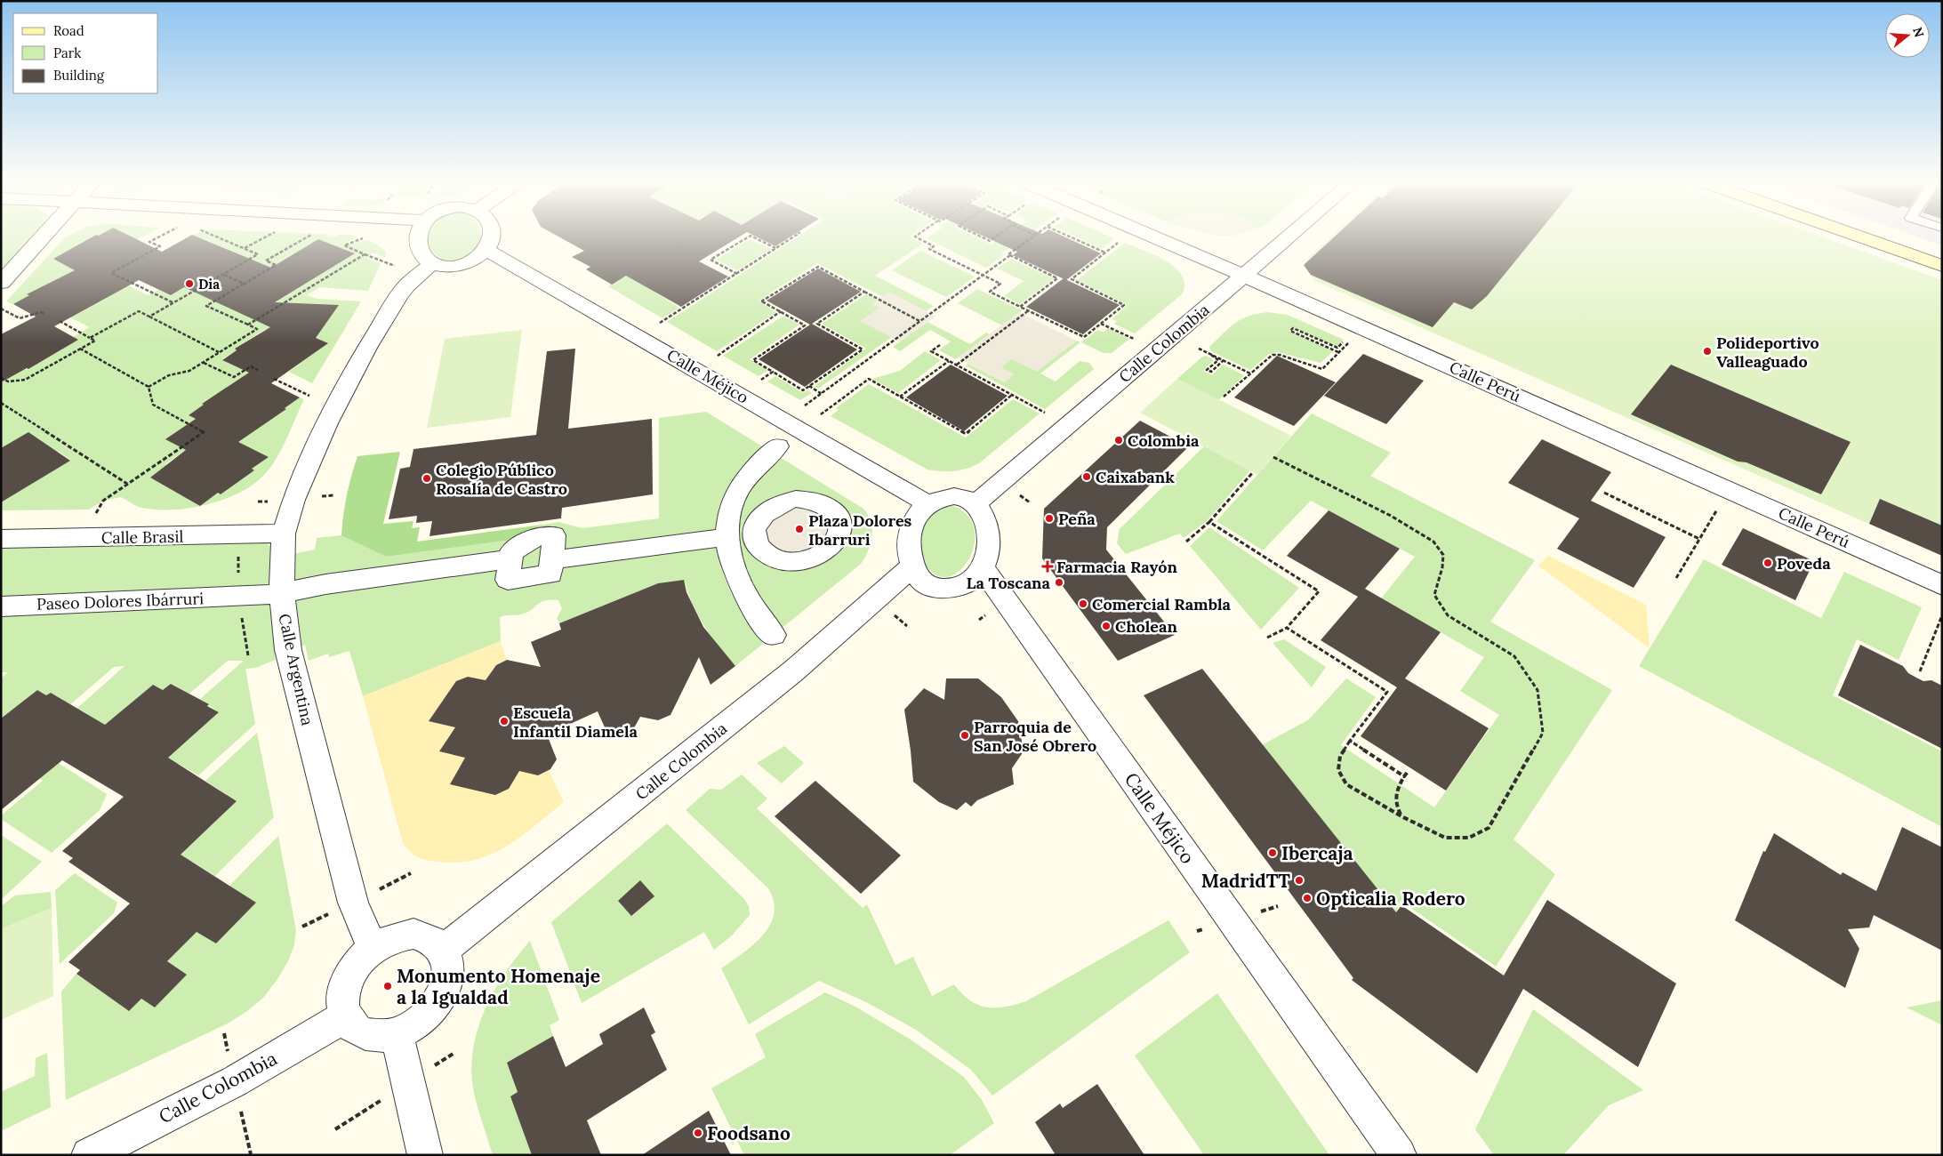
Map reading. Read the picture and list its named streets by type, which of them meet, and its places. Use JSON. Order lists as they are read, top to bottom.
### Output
{
  "streets": {
    "street": [
      "Calle Colombia",
      "Calle Méjico",
      "Calle Perú",
      "Calle Brasil",
      "Paseo Dolores Ibárruri",
      "Calle Argentina"
    ]
  },
  "crossings": [
    ["Calle Colombia", "Calle Méjico"],
    ["Calle Colombia", "Calle Perú"],
    ["Calle Colombia", "Calle Argentina"],
    ["Calle Brasil", "Calle Argentina"],
    ["Paseo Dolores Ibárruri", "Calle Argentina"]
  ],
  "places": {
    "other": [
      "Dia",
      "Polideportivo Valleaguado",
      "Colombia",
      "Caixabank",
      "Colegio Público Rosalía de Castro",
      "Peña",
      "Plaza Dolores Ibarruri",
      "Poveda",
      "La Toscana",
      "Comercial Rambla",
      "Cholean",
      "Escuela Infantil Diamela",
      "Parroquia de San José Obrero",
      "Ibercaja",
      "MadridTT",
      "Opticalia Rodero",
      "Monumento Homenaje a la Igualdad",
      "Foodsano"
    ],
    "health": ["Farmacia Rayón"]
  },
  "legend": ["Road", "Park", "Building"],
  "north": "right"
}
